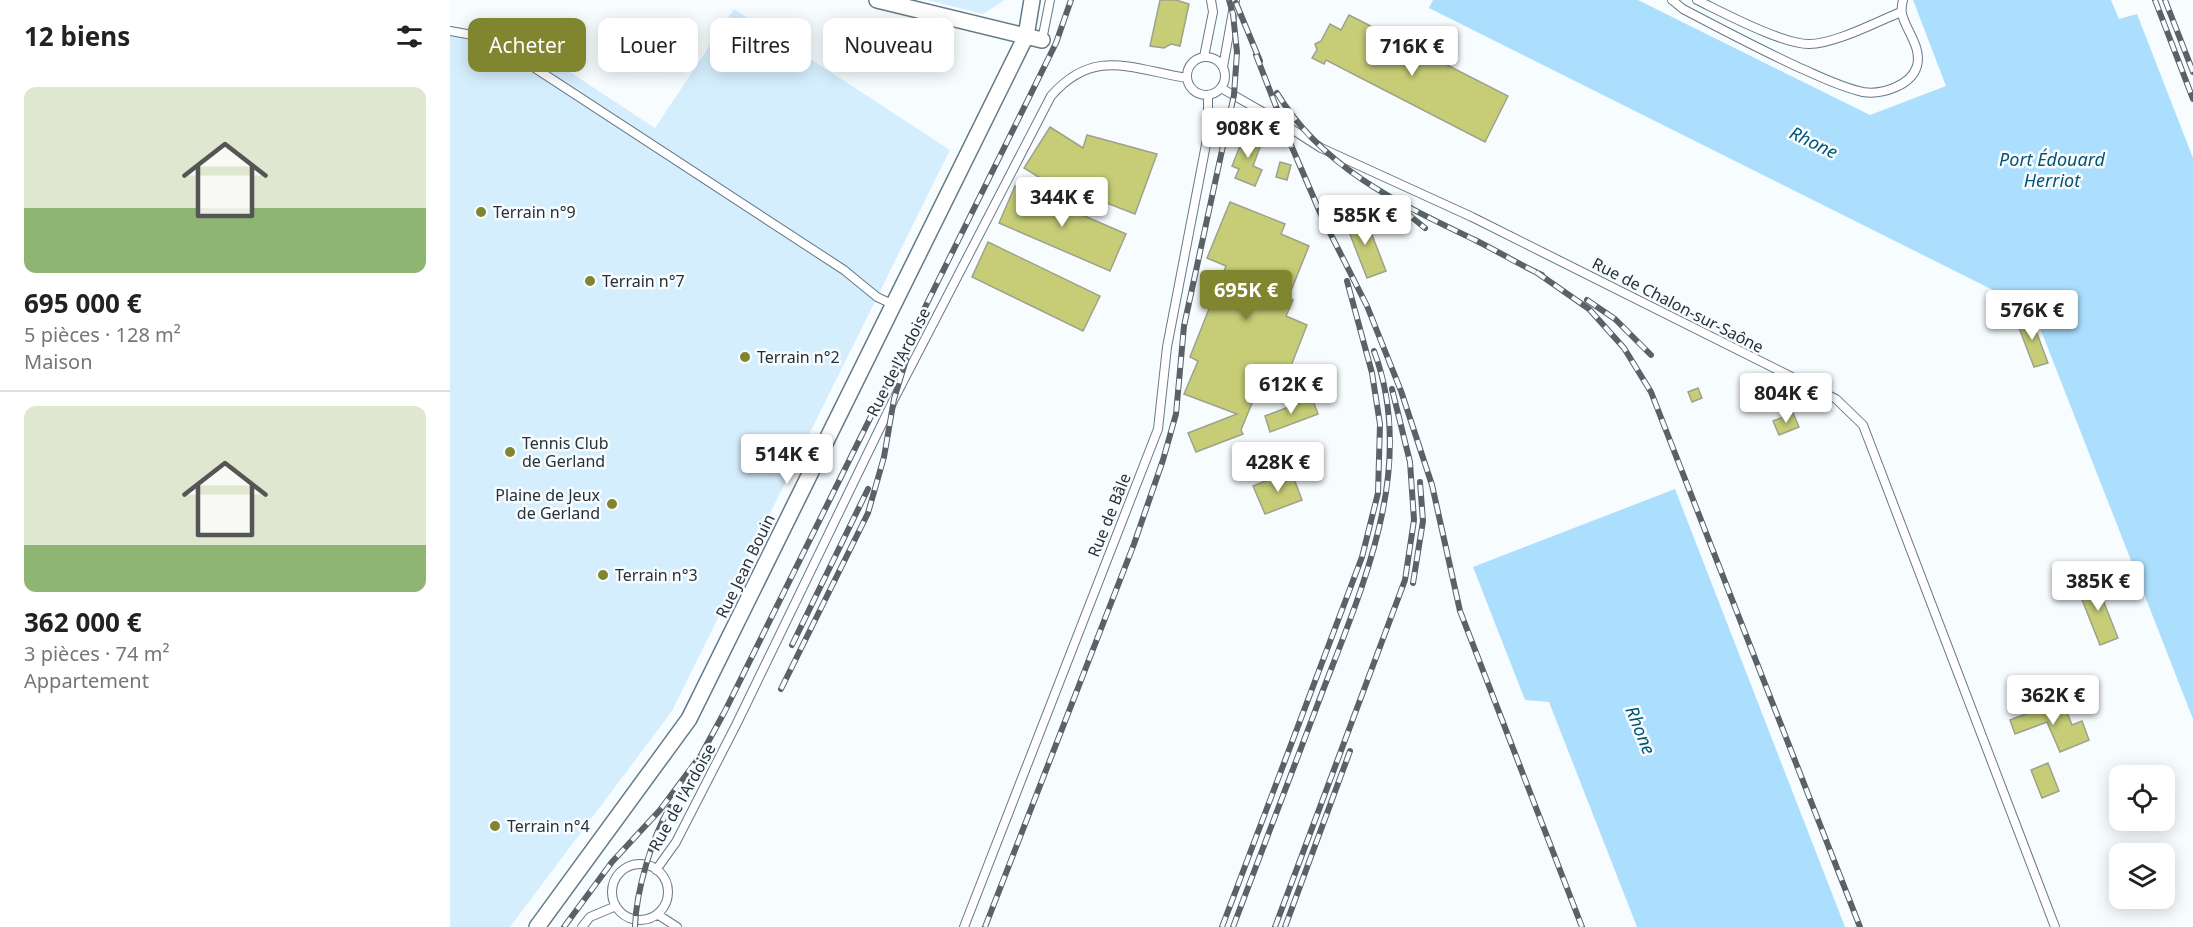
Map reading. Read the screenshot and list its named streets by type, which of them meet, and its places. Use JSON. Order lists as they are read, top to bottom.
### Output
{
  "streets": {
    "street": ["Rue Jean Bouin"],
    "lane": ["Rue de Chalon-sur-Saône", "Rue de l'Ardoise", "Rue de Bâle"]
  },
  "crossings": [
    ["Rue de Chalon-sur-Saône", "Rue de l'Ardoise"],
    ["Rue de Chalon-sur-Saône", "Rue de Bâle"],
    ["Rue de l'Ardoise", "Rue de Bâle"]
  ],
  "water": ["Rhone", "Port Édouard Herriot"],
  "places": [
    "Terrain n°9",
    "Terrain n°7",
    "Terrain n°2",
    "Tennis Club de Gerland",
    "Plaine de Jeux de Gerland",
    "Terrain n°3",
    "Terrain n°4"
  ],
  "page": {
    "heading": "12 biens",
    "chip": [
      "Acheter",
      "Louer",
      "Filtres",
      "Nouveau"
    ],
    "price": [
      "716K €",
      "908K €",
      "344K €",
      "585K €",
      "695K €",
      "576K €",
      "612K €",
      "804K €",
      "514K €",
      "428K €",
      "385K €",
      "362K €"
    ],
    "list": [
      {
        "name": "695 000 €",
        "note": "5 pièces · 128 m² · Maison"
      },
      {
        "name": "362 000 €",
        "note": "3 pièces · 74 m² · Appartement"
      }
    ]
  }
}
